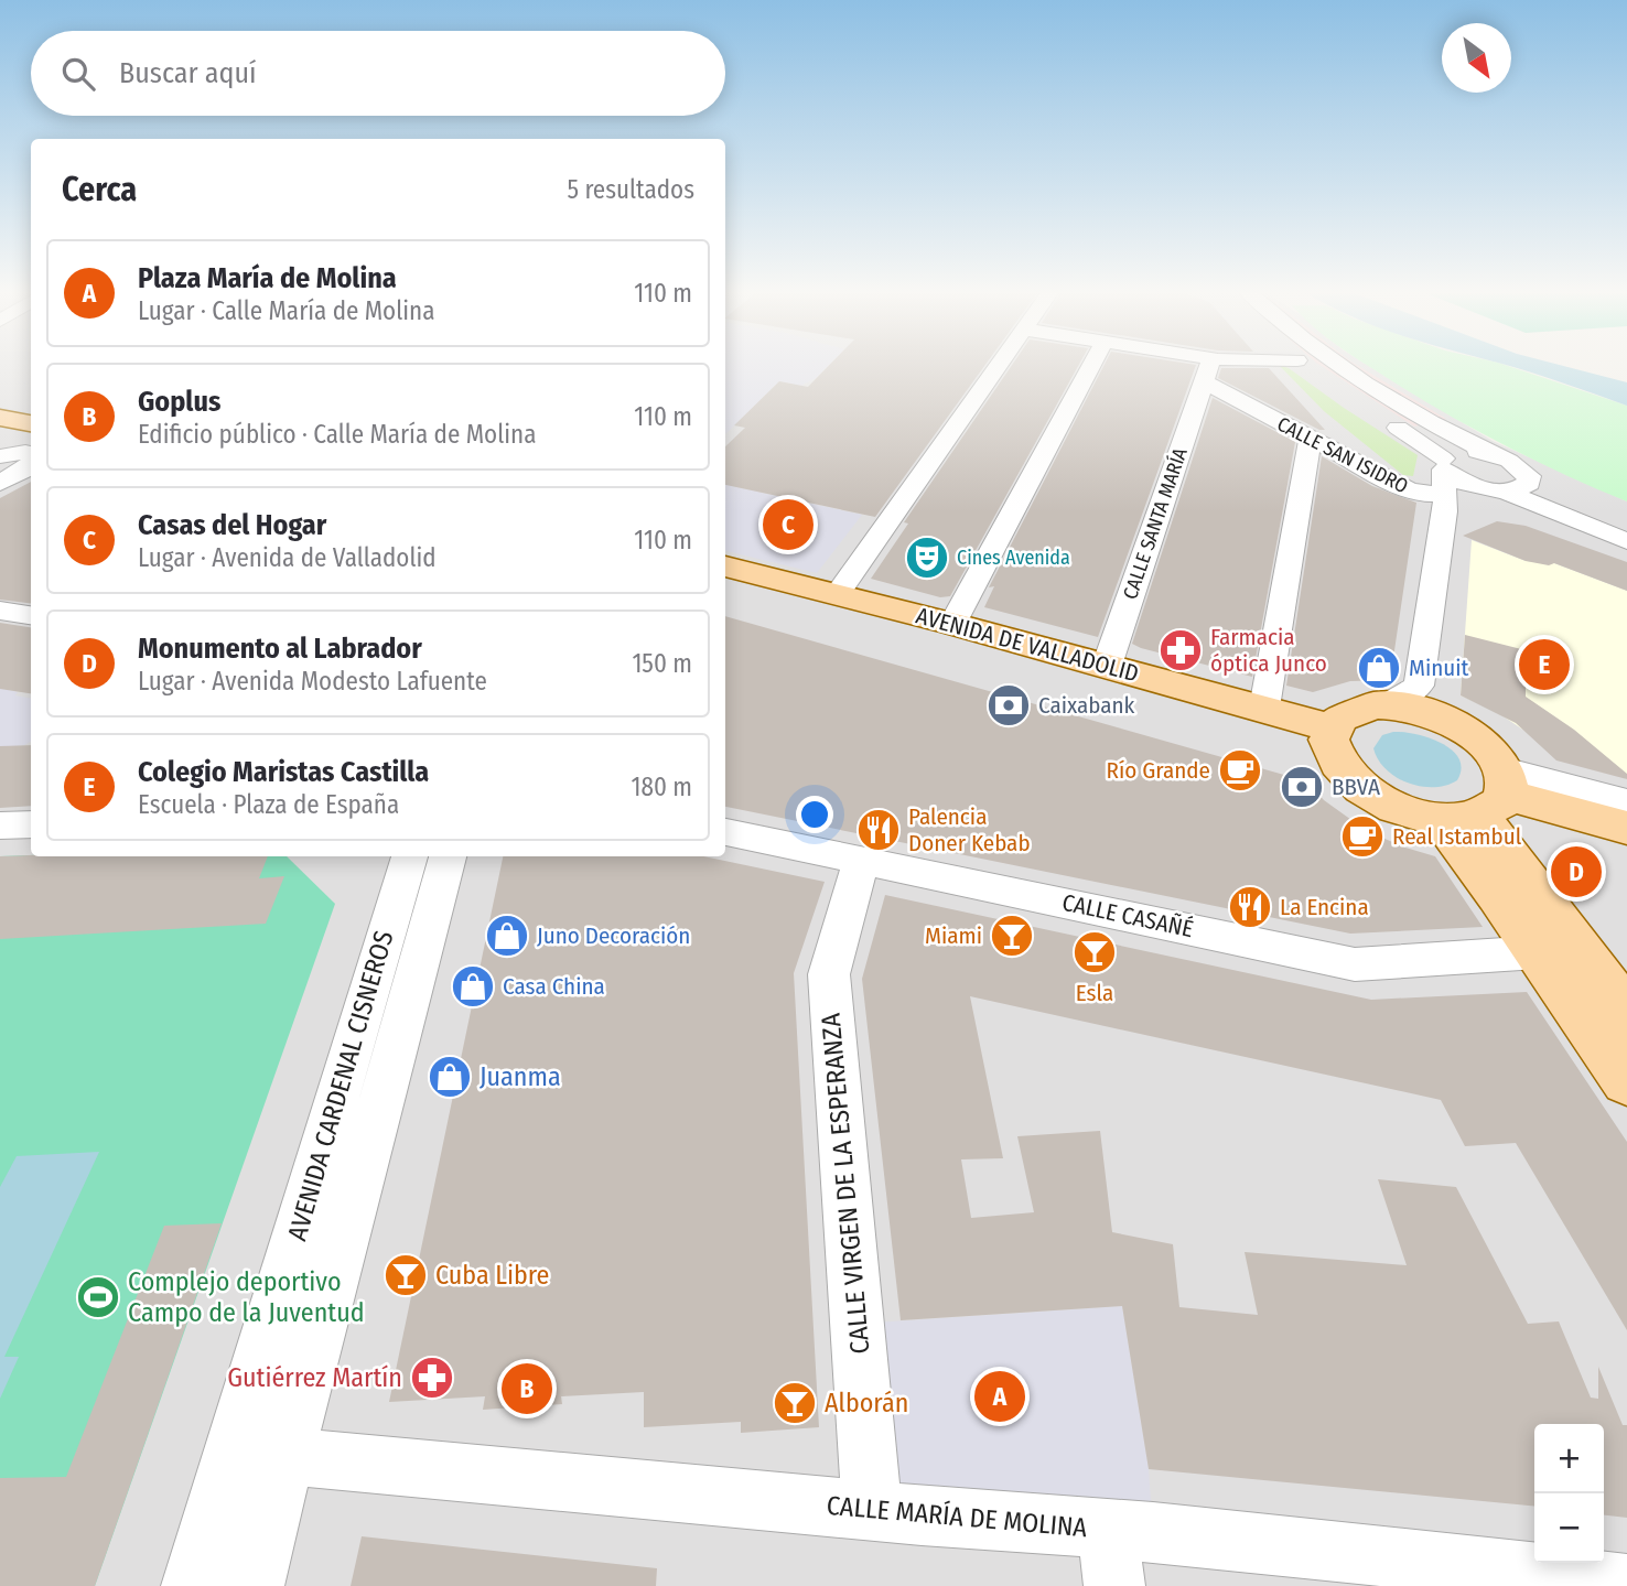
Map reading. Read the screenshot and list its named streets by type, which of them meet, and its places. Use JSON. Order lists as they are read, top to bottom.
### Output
{
  "streets": {
    "main road": ["AVENIDA DE VALLADOLID"],
    "street": [
      "CALLE SAN ISIDRO",
      "CALLE SANTA MARÍA",
      "CALLE CASAÑÉ",
      "AVENIDA CARDENAL CISNEROS",
      "CALLE VIRGEN DE LA ESPERANZA",
      "CALLE MARÍA DE MOLINA"
    ]
  },
  "crossings": [
    ["CALLE SAN ISIDRO", "CALLE SANTA MARÍA"],
    ["CALLE SANTA MARÍA", "AVENIDA DE VALLADOLID"],
    ["CALLE CASAÑÉ", "CALLE VIRGEN DE LA ESPERANZA"],
    ["AVENIDA CARDENAL CISNEROS", "CALLE MARÍA DE MOLINA"],
    ["CALLE VIRGEN DE LA ESPERANZA", "CALLE MARÍA DE MOLINA"]
  ],
  "places": {
    "theatre": ["Cines Avenida"],
    "pharmacy": ["Farmacia óptica Junco", "Gutiérrez Martín"],
    "shop": [
      "Minuit",
      "Juno Decoración",
      "Casa China",
      "Juanma"
    ],
    "bank": ["Caixabank", "BBVA"],
    "cafe": ["Río Grande", "Real Istambul"],
    "restaurant": ["Palencia Doner Kebab", "La Encina"],
    "bar": [
      "Miami",
      "Esla",
      "Cuba Libre",
      "Alborán"
    ],
    "sports": ["Complejo deportivo Campo de la Juventud"]
  },
  "north": "bottom right",
  "page": {
    "search": "Buscar aquí",
    "heading": ["Cerca", "5 resultados"],
    "list": [
      {
        "mark": "A",
        "name": "Plaza María de Molina",
        "note": "Lugar · Calle María de Molina",
        "value": "110 m"
      },
      {
        "mark": "B",
        "name": "Goplus",
        "note": "Edificio público · Calle María de Molina",
        "value": "110 m"
      },
      {
        "mark": "C",
        "name": "Casas del Hogar",
        "note": "Lugar · Avenida de Valladolid",
        "value": "110 m"
      },
      {
        "mark": "D",
        "name": "Monumento al Labrador",
        "note": "Lugar · Avenida Modesto Lafuente",
        "value": "150 m"
      },
      {
        "mark": "E",
        "name": "Colegio Maristas Castilla",
        "note": "Escuela · Plaza de España",
        "value": "180 m"
      }
    ],
    "pins": [
      "C",
      "E",
      "D",
      "B",
      "A"
    ],
    "map_buttons": ["+", "−"]
  }
}
